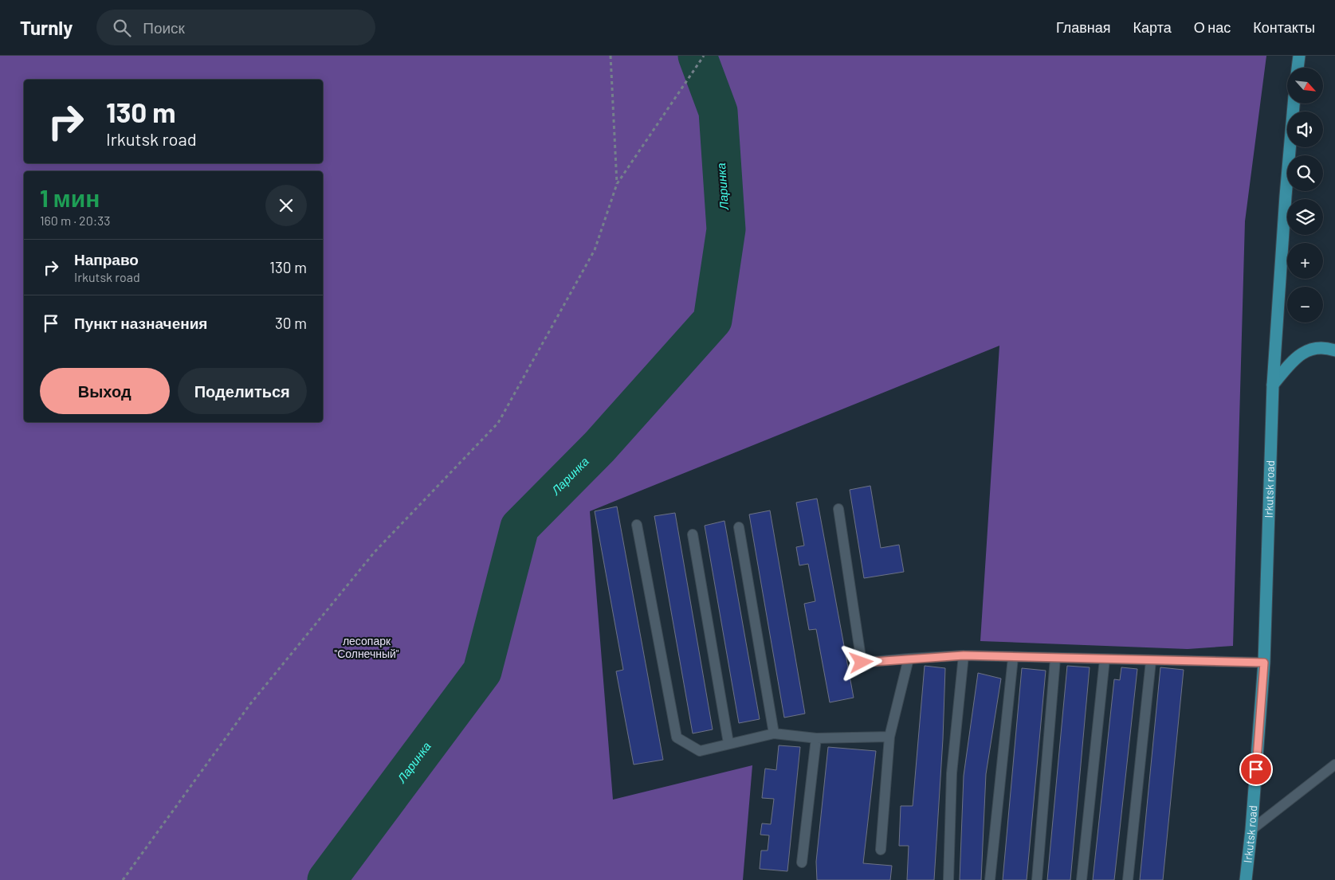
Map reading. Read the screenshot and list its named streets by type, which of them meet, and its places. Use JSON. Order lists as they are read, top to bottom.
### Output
{
  "streets": {
    "main road": ["Irkutsk road"]
  },
  "water": ["Ларинка"],
  "parks": ["лесопарк \"Солнечный\""],
  "north": "bottom right",
  "page": {
    "header": "Turnly",
    "search": "Поиск",
    "nav": [
      "Главная",
      "Карта",
      "О нас",
      "Контакты"
    ],
    "map_buttons": ["+", "−"],
    "turn": ["130 m", "Irkutsk road"],
    "heading": ["1 мин", "160 m · 20:33"],
    "list": [
      {
        "name": "Направо",
        "note": "Irkutsk road",
        "value": "130 m"
      },
      {
        "name": "Пункт назначения",
        "value": "30 m"
      }
    ],
    "buttons": ["Выход", "Поделиться"]
  }
}
